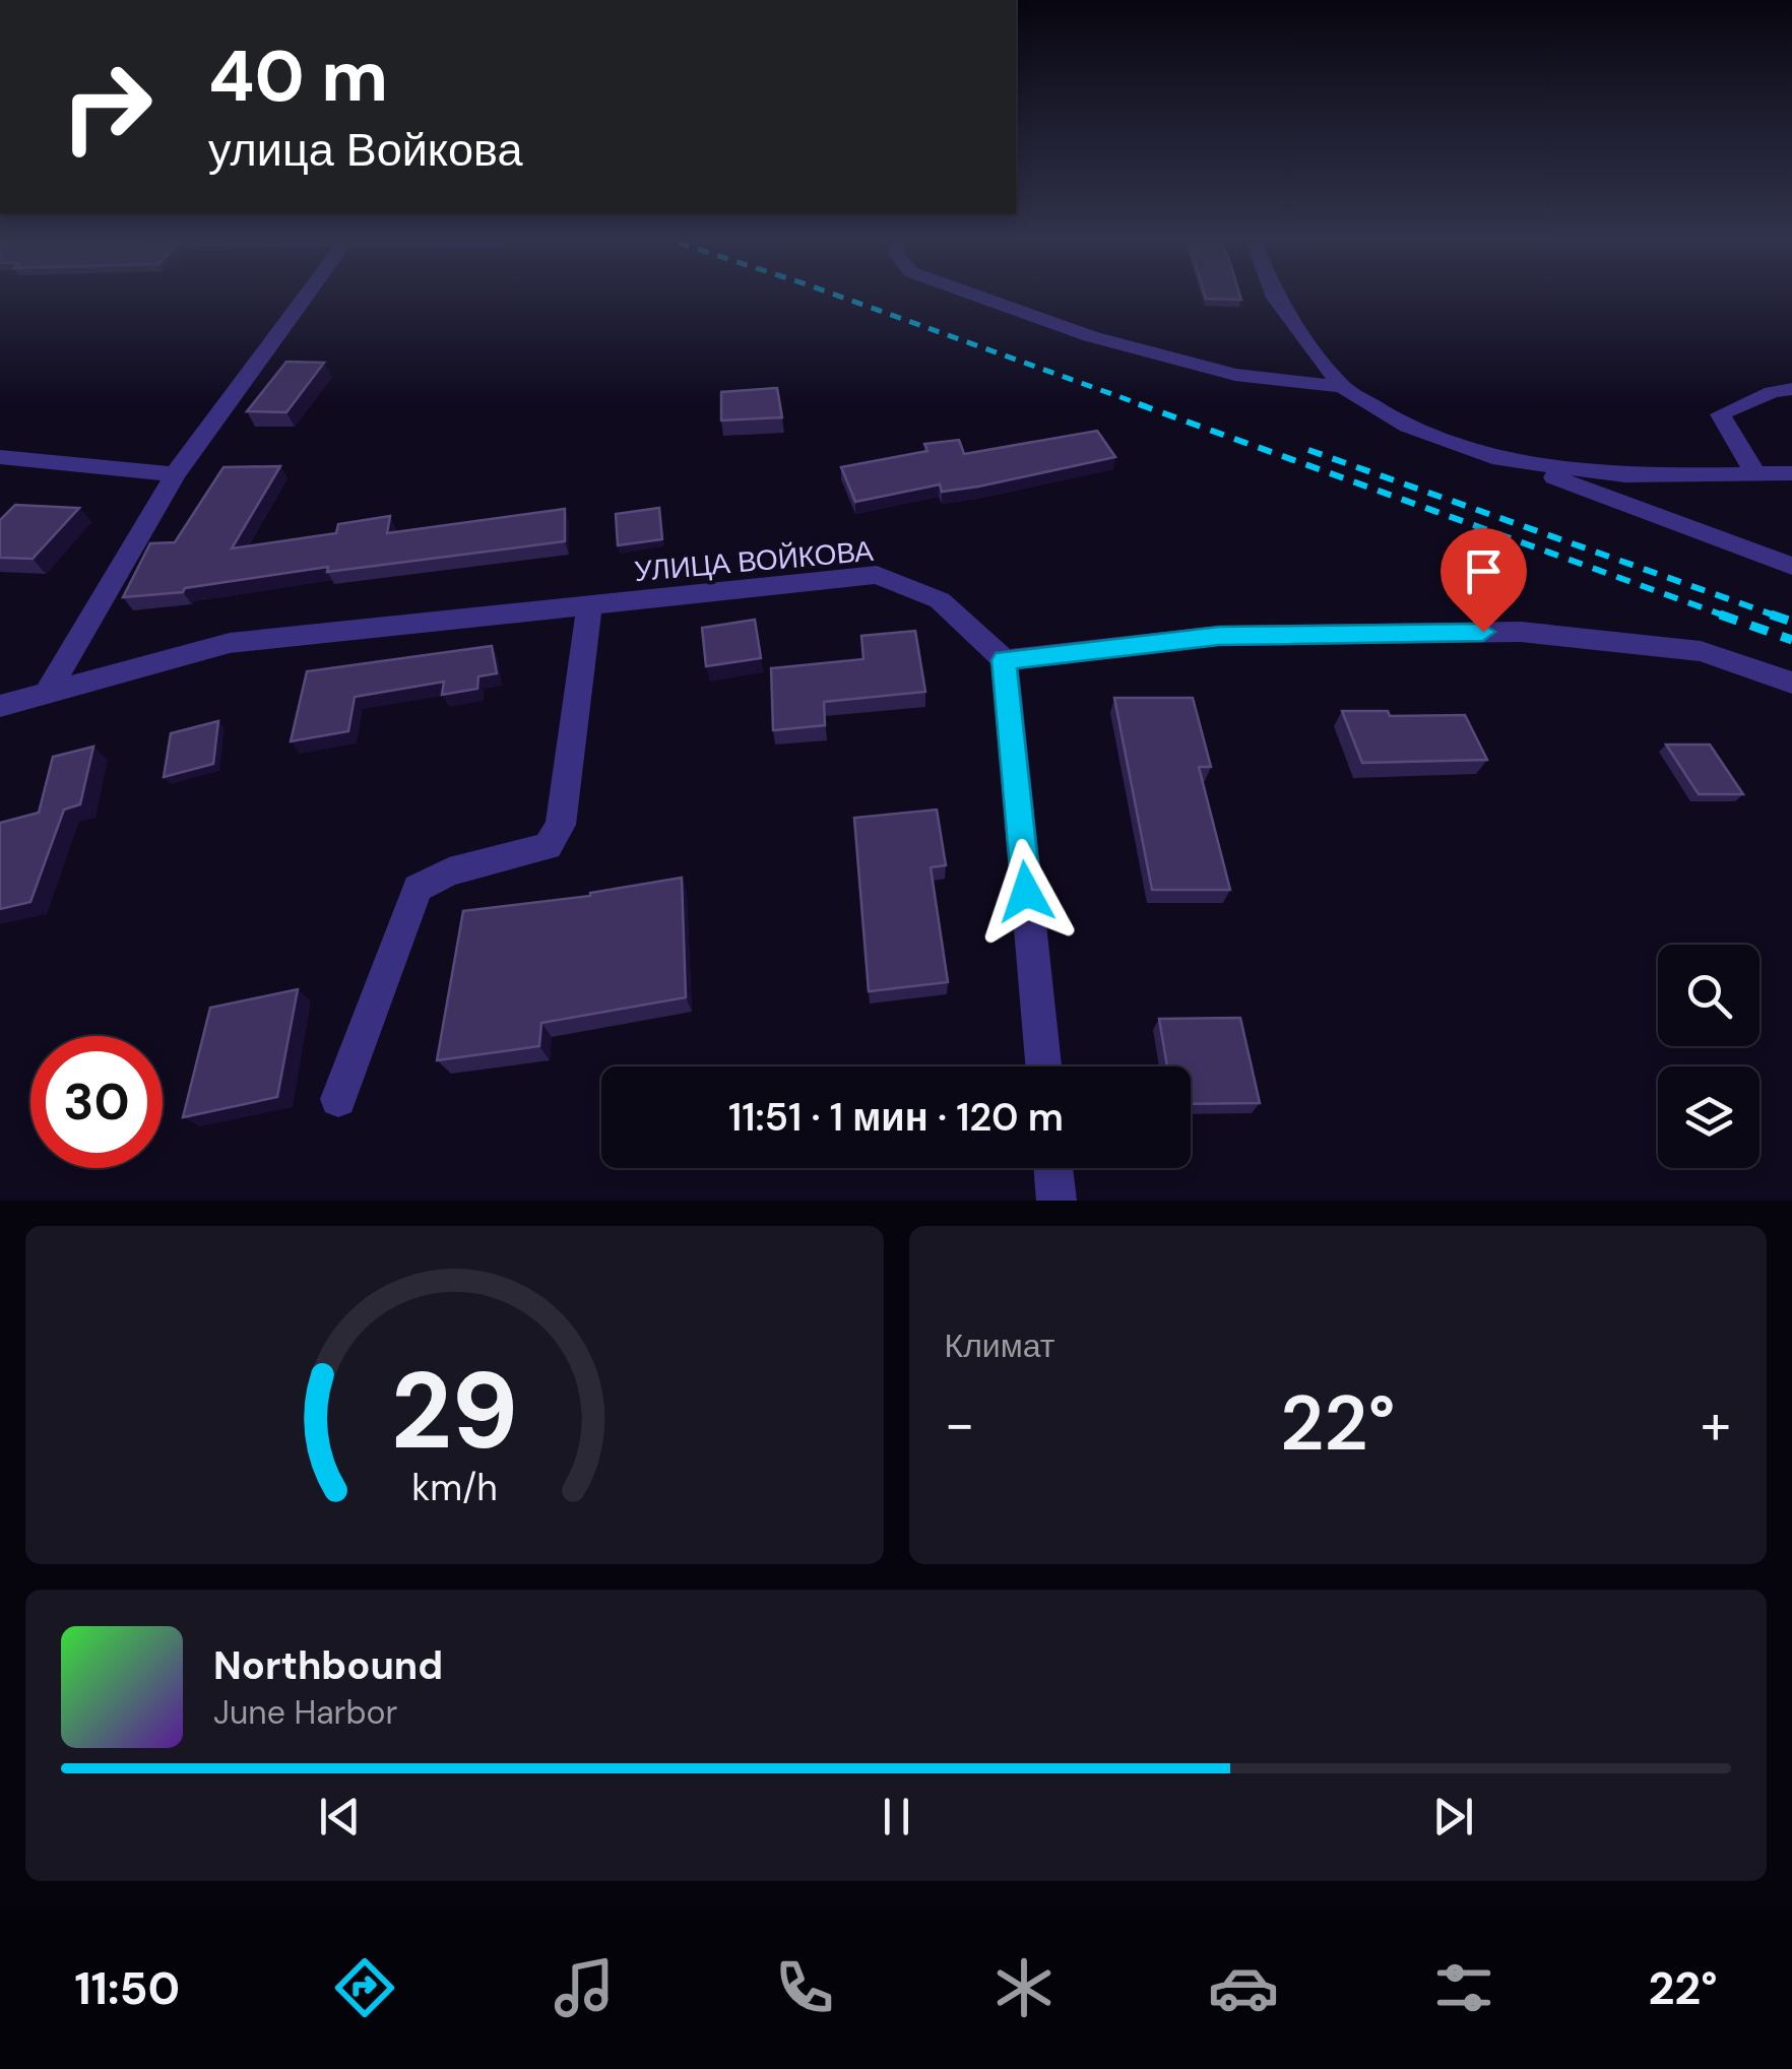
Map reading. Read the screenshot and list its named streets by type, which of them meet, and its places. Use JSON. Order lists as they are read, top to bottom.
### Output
{
  "streets": {
    "street": ["УЛИЦА ВОЙКОВА"]
  },
  "page": {
    "turn": ["40 m", "улица Войкова"],
    "limit": "30",
    "trip": "11:51 · 1 мин · 120 m",
    "tile": "Климат",
    "heat": ["−", "22°", "+"],
    "song": ["Northbound", "June Harbor"],
    "tabs": ["11:50", "22°"],
    "gauge": ["29", "km/h"]
  }
}
